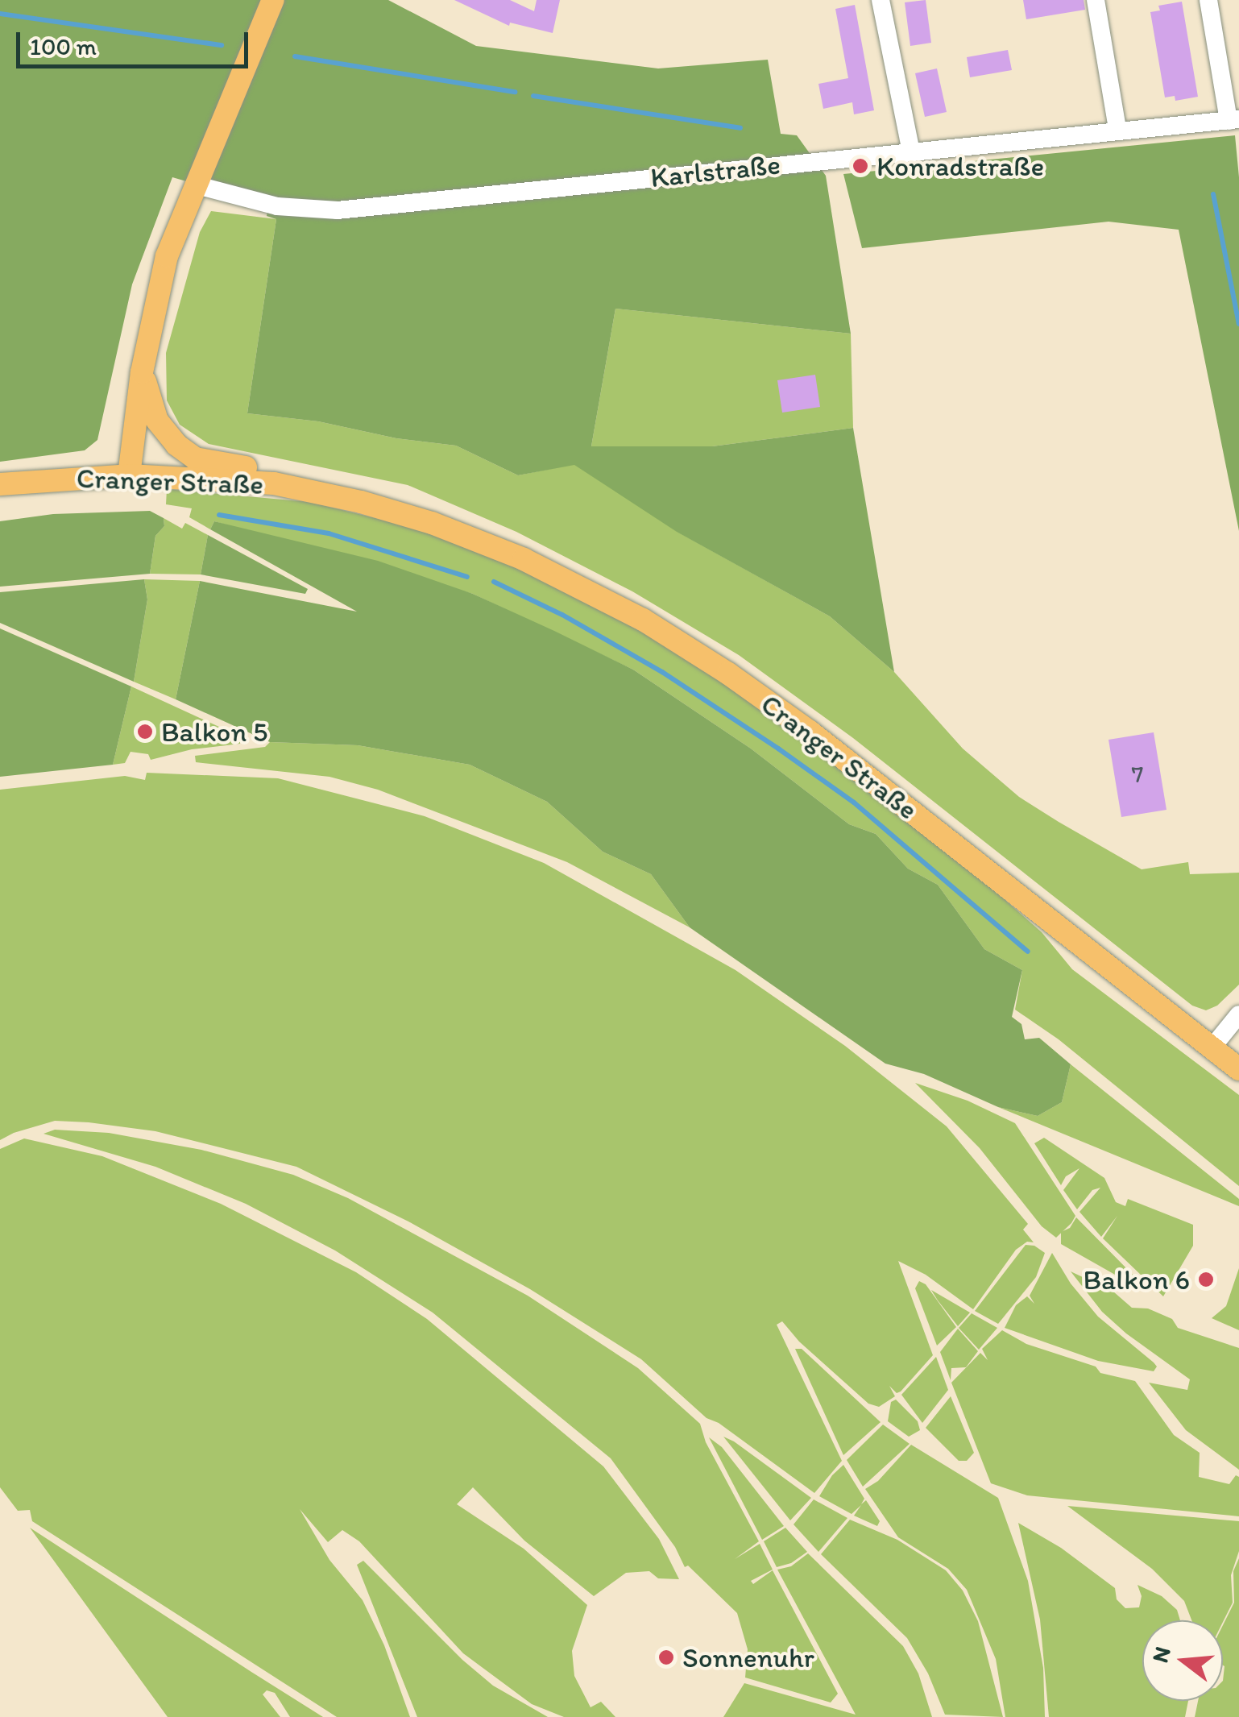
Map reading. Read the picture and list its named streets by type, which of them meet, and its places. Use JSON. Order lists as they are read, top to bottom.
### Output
{
  "streets": {
    "main road": ["Cranger Straße"],
    "street": ["Karlstraße"]
  },
  "places": [
    "Konradstraße",
    "Balkon 5",
    "Balkon 6",
    "Sonnenuhr"
  ],
  "house_numbers": ["7"],
  "scale_bar": "100 m",
  "north": "left"
}
